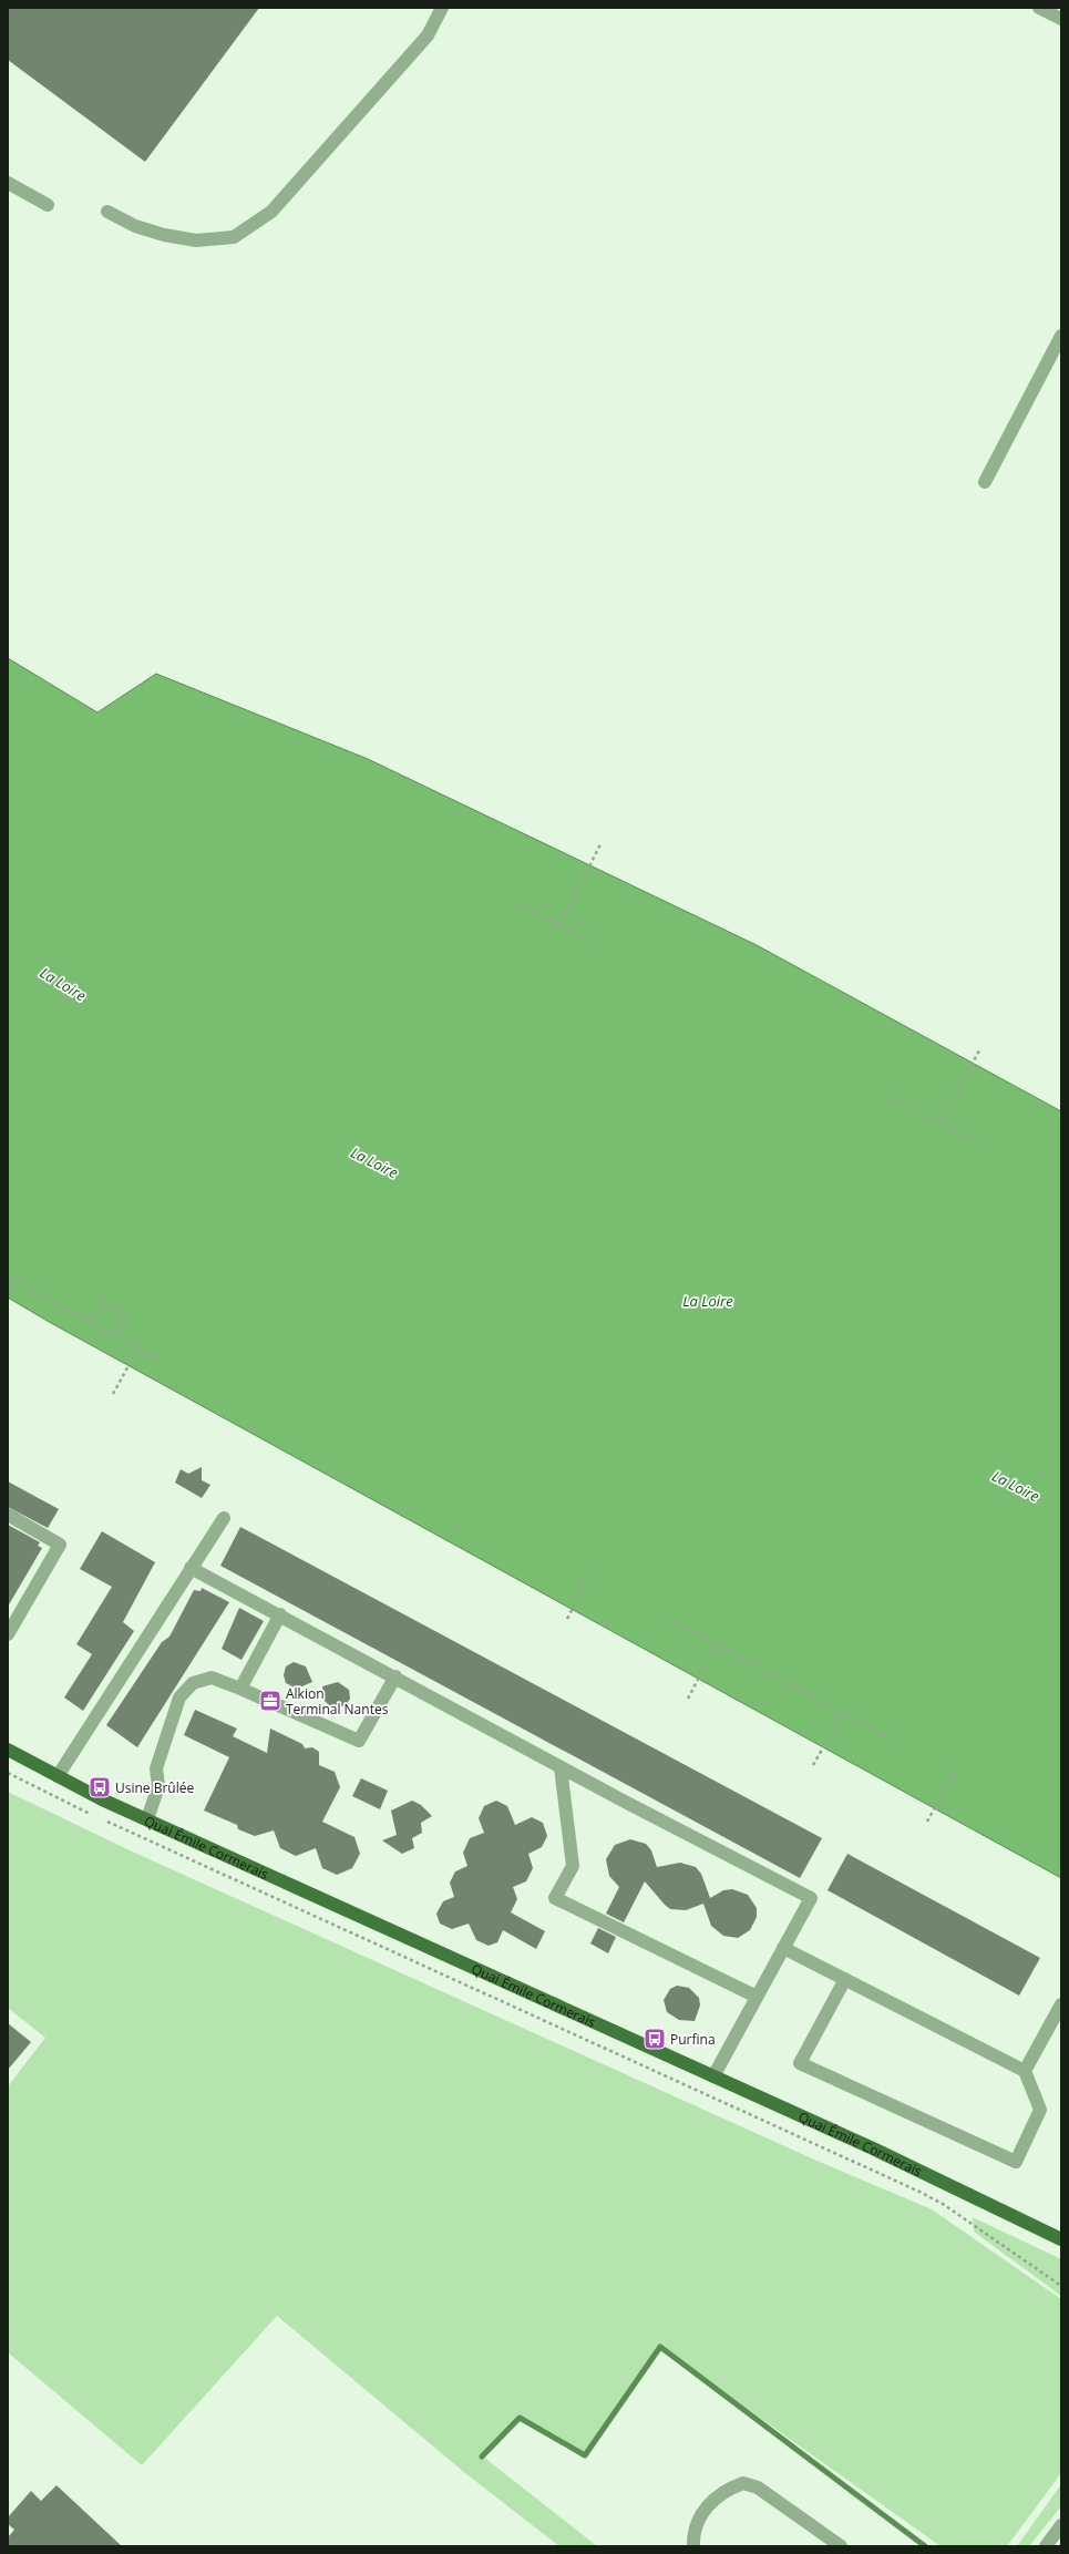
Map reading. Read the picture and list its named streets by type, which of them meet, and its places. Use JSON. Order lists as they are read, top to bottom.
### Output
{
  "streets": {
    "main road": ["Quai Émile Cormerais"]
  },
  "water": ["La Loire"],
  "places": {
    "office": ["Alkion Terminal Nantes"],
    "bus stop": ["Usine Brûlée", "Purfina"]
  }
}
